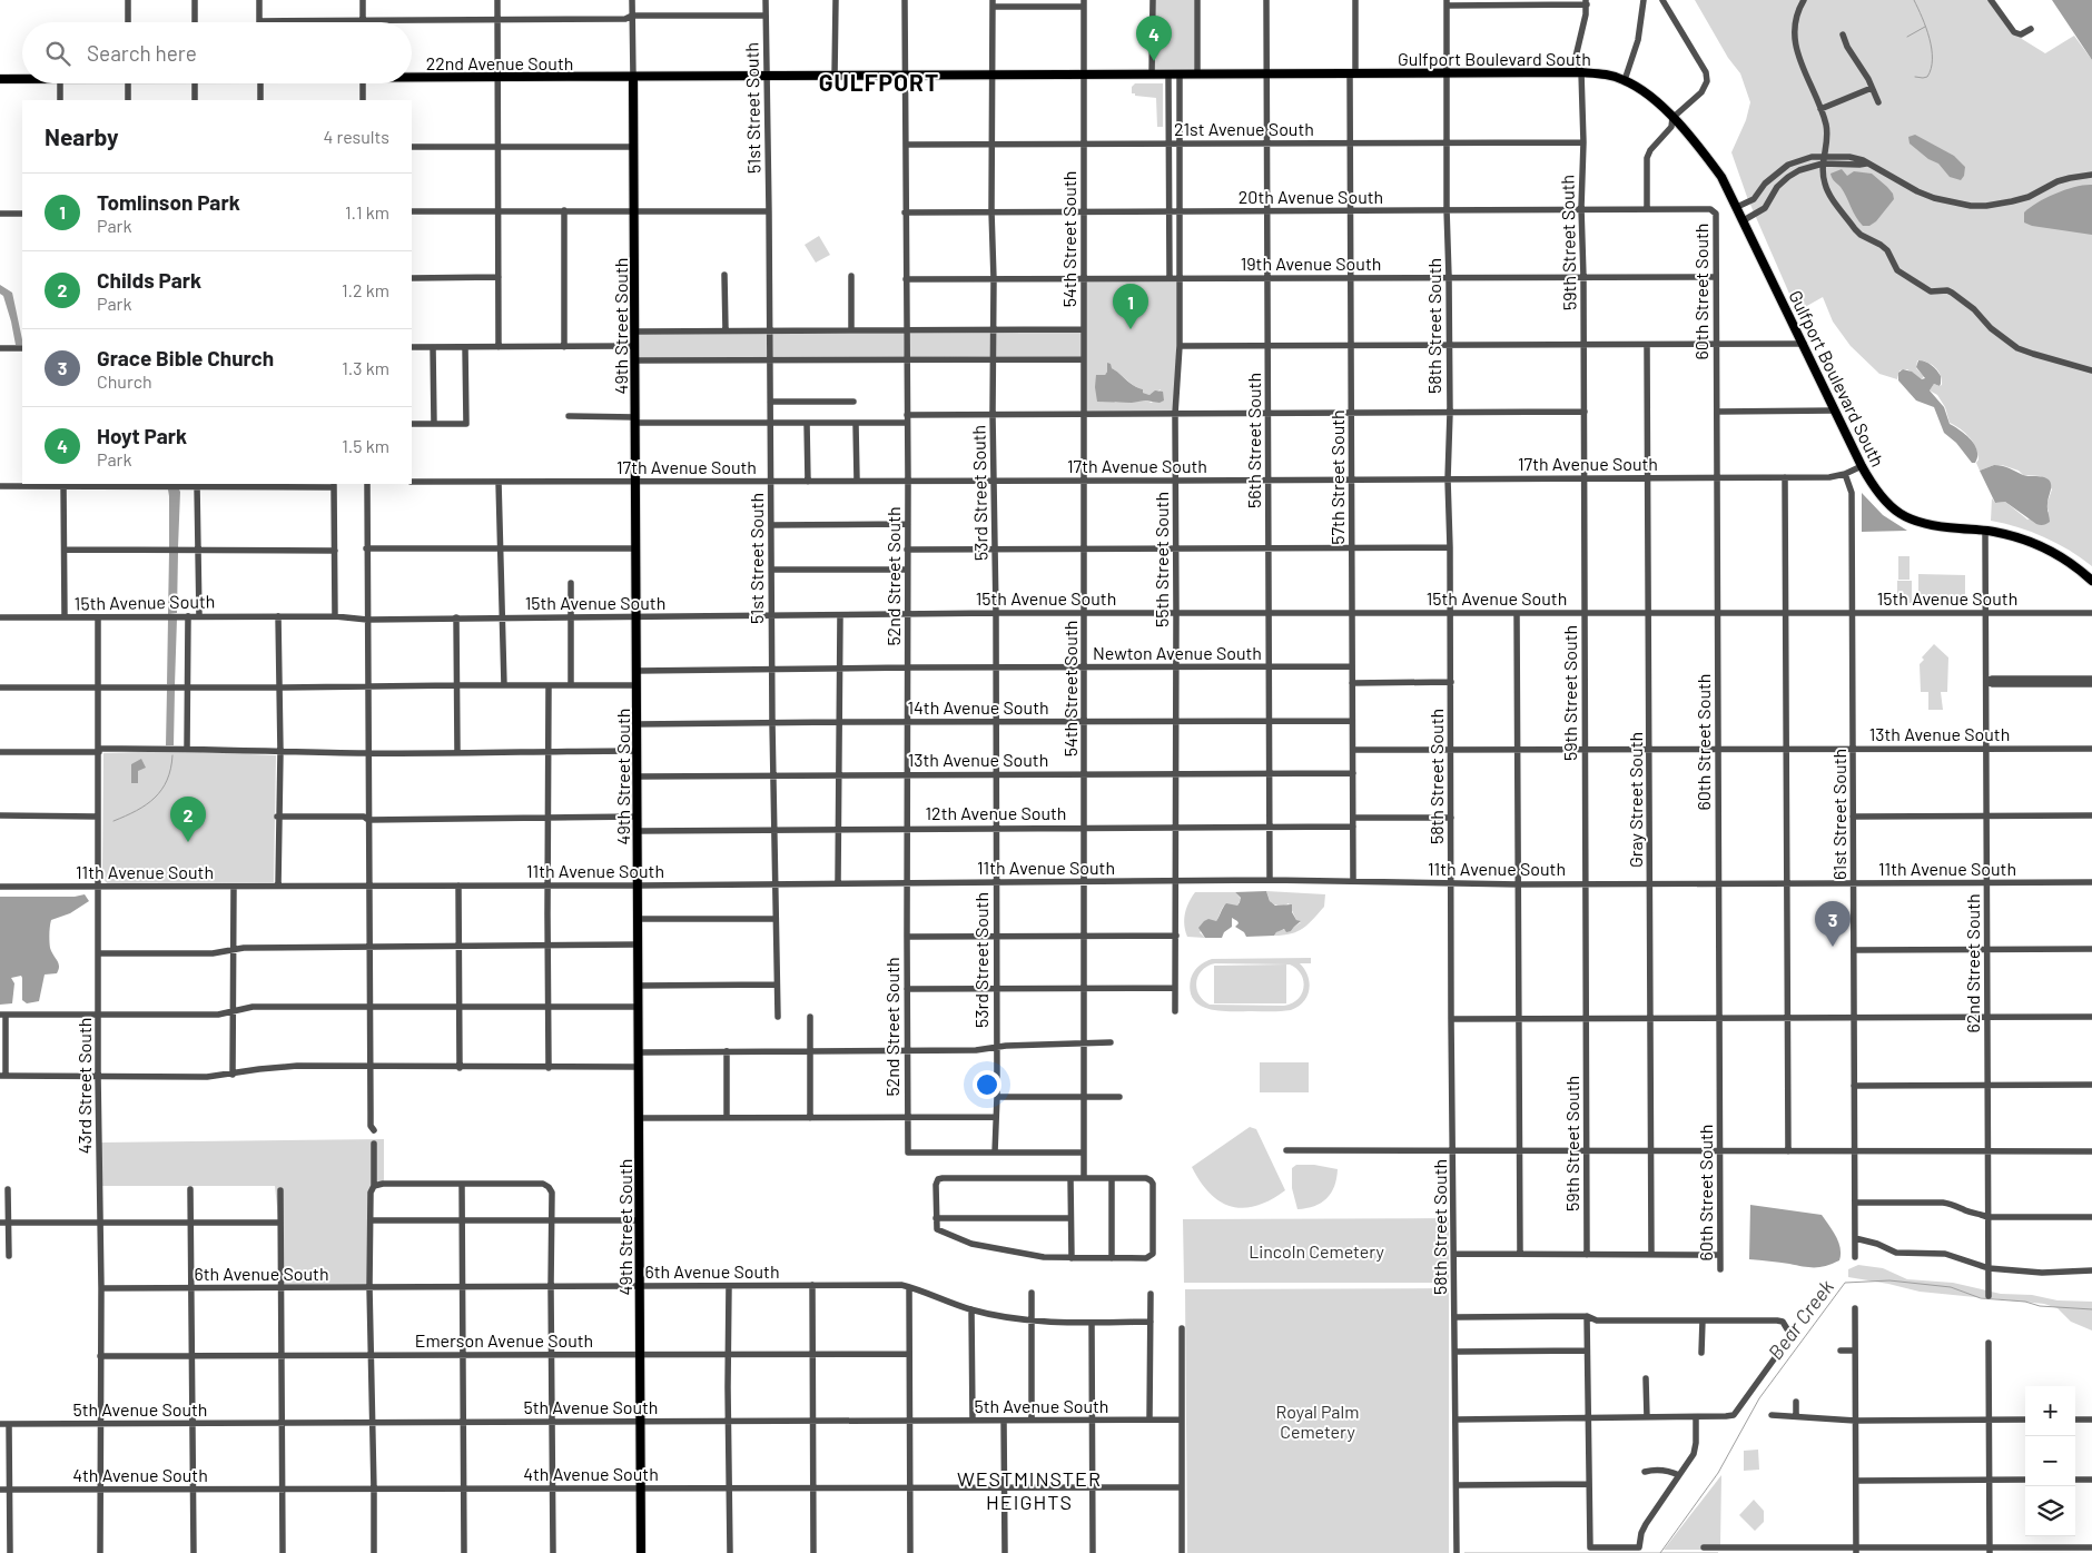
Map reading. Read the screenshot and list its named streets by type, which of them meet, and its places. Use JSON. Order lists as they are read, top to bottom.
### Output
{
  "streets": {
    "main road": ["Gulfport Boulevard South", "22nd Avenue South", "49th Street South"],
    "street": [
      "51st Street South",
      "21st Avenue South",
      "20th Avenue South",
      "54th Street South",
      "59th Street South",
      "19th Avenue South",
      "60th Street South",
      "58th Street South",
      "56th Street South",
      "17th Avenue South",
      "57th Street South",
      "53rd Street South",
      "55th Street South",
      "52nd Street South",
      "15th Avenue South",
      "Newton Avenue South",
      "14th Avenue South",
      "13th Avenue South",
      "Gray Street South",
      "12th Avenue South",
      "61st Street South",
      "11th Avenue South",
      "62nd Street South",
      "43rd Street South",
      "6th Avenue South",
      "Emerson Avenue South",
      "5th Avenue South",
      "4th Avenue South"
    ]
  },
  "crossings": [
    ["Gulfport Boulevard South", "22nd Avenue South"],
    ["Gulfport Boulevard South", "51st Street South"],
    ["Gulfport Boulevard South", "54th Street South"],
    ["Gulfport Boulevard South", "59th Street South"],
    ["Gulfport Boulevard South", "49th Street South"],
    ["Gulfport Boulevard South", "58th Street South"],
    ["Gulfport Boulevard South", "56th Street South"],
    ["Gulfport Boulevard South", "17th Avenue South"],
    ["Gulfport Boulevard South", "57th Street South"],
    ["Gulfport Boulevard South", "53rd Street South"],
    ["Gulfport Boulevard South", "55th Street South"],
    ["Gulfport Boulevard South", "52nd Street South"],
    ["Gulfport Boulevard South", "62nd Street South"],
    ["22nd Avenue South", "49th Street South"],
    ["51st Street South", "17th Avenue South"],
    ["51st Street South", "15th Avenue South"],
    ["51st Street South", "Newton Avenue South"],
    ["51st Street South", "14th Avenue South"],
    ["51st Street South", "13th Avenue South"],
    ["51st Street South", "12th Avenue South"],
    ["51st Street South", "11th Avenue South"],
    ["21st Avenue South", "54th Street South"],
    ["21st Avenue South", "59th Street South"],
    ["21st Avenue South", "58th Street South"],
    ["21st Avenue South", "56th Street South"],
    ["21st Avenue South", "57th Street South"],
    ["21st Avenue South", "53rd Street South"],
    ["21st Avenue South", "55th Street South"],
    ["21st Avenue South", "52nd Street South"],
    ["20th Avenue South", "54th Street South"],
    ["20th Avenue South", "59th Street South"],
    ["20th Avenue South", "60th Street South"],
    ["20th Avenue South", "58th Street South"],
    ["20th Avenue South", "56th Street South"],
    ["20th Avenue South", "57th Street South"],
    ["20th Avenue South", "53rd Street South"],
    ["20th Avenue South", "55th Street South"],
    ["20th Avenue South", "52nd Street South"],
    ["54th Street South", "19th Avenue South"],
    ["54th Street South", "17th Avenue South"],
    ["54th Street South", "15th Avenue South"],
    ["54th Street South", "Newton Avenue South"],
    ["54th Street South", "14th Avenue South"],
    ["54th Street South", "13th Avenue South"],
    ["54th Street South", "12th Avenue South"],
    ["54th Street South", "11th Avenue South"],
    ["59th Street South", "19th Avenue South"],
    ["59th Street South", "17th Avenue South"],
    ["59th Street South", "15th Avenue South"],
    ["59th Street South", "13th Avenue South"],
    ["59th Street South", "11th Avenue South"],
    ["19th Avenue South", "60th Street South"],
    ["19th Avenue South", "58th Street South"],
    ["19th Avenue South", "56th Street South"],
    ["19th Avenue South", "57th Street South"],
    ["19th Avenue South", "53rd Street South"],
    ["19th Avenue South", "55th Street South"],
    ["19th Avenue South", "52nd Street South"],
    ["60th Street South", "17th Avenue South"],
    ["60th Street South", "15th Avenue South"],
    ["60th Street South", "13th Avenue South"],
    ["60th Street South", "11th Avenue South"],
    ["49th Street South", "17th Avenue South"],
    ["49th Street South", "15th Avenue South"],
    ["49th Street South", "Newton Avenue South"],
    ["49th Street South", "14th Avenue South"],
    ["49th Street South", "13th Avenue South"],
    ["49th Street South", "12th Avenue South"],
    ["49th Street South", "11th Avenue South"],
    ["49th Street South", "6th Avenue South"],
    ["49th Street South", "Emerson Avenue South"],
    ["49th Street South", "5th Avenue South"],
    ["49th Street South", "4th Avenue South"],
    ["58th Street South", "17th Avenue South"],
    ["58th Street South", "15th Avenue South"],
    ["58th Street South", "13th Avenue South"],
    ["58th Street South", "11th Avenue South"],
    ["56th Street South", "17th Avenue South"],
    ["56th Street South", "15th Avenue South"],
    ["56th Street South", "Newton Avenue South"],
    ["56th Street South", "14th Avenue South"],
    ["56th Street South", "13th Avenue South"],
    ["56th Street South", "12th Avenue South"],
    ["56th Street South", "11th Avenue South"],
    ["17th Avenue South", "57th Street South"],
    ["17th Avenue South", "53rd Street South"],
    ["17th Avenue South", "55th Street South"],
    ["17th Avenue South", "52nd Street South"],
    ["17th Avenue South", "Gray Street South"],
    ["17th Avenue South", "61st Street South"],
    ["57th Street South", "15th Avenue South"],
    ["57th Street South", "Newton Avenue South"],
    ["57th Street South", "14th Avenue South"],
    ["57th Street South", "13th Avenue South"],
    ["57th Street South", "12th Avenue South"],
    ["57th Street South", "11th Avenue South"],
    ["53rd Street South", "52nd Street South"],
    ["53rd Street South", "15th Avenue South"],
    ["53rd Street South", "Newton Avenue South"],
    ["53rd Street South", "14th Avenue South"],
    ["53rd Street South", "13th Avenue South"],
    ["53rd Street South", "12th Avenue South"],
    ["53rd Street South", "11th Avenue South"],
    ["55th Street South", "15th Avenue South"],
    ["55th Street South", "Newton Avenue South"],
    ["55th Street South", "14th Avenue South"],
    ["55th Street South", "13th Avenue South"],
    ["55th Street South", "12th Avenue South"],
    ["55th Street South", "11th Avenue South"],
    ["52nd Street South", "15th Avenue South"],
    ["52nd Street South", "Newton Avenue South"],
    ["52nd Street South", "14th Avenue South"],
    ["52nd Street South", "13th Avenue South"],
    ["52nd Street South", "12th Avenue South"],
    ["52nd Street South", "11th Avenue South"],
    ["15th Avenue South", "Gray Street South"],
    ["15th Avenue South", "61st Street South"],
    ["15th Avenue South", "62nd Street South"],
    ["15th Avenue South", "43rd Street South"],
    ["13th Avenue South", "Gray Street South"],
    ["13th Avenue South", "61st Street South"],
    ["13th Avenue South", "62nd Street South"],
    ["Gray Street South", "11th Avenue South"],
    ["61st Street South", "11th Avenue South"],
    ["11th Avenue South", "62nd Street South"],
    ["11th Avenue South", "43rd Street South"],
    ["43rd Street South", "6th Avenue South"],
    ["43rd Street South", "Emerson Avenue South"],
    ["43rd Street South", "5th Avenue South"],
    ["43rd Street South", "4th Avenue South"]
  ],
  "districts": ["GULFPORT", "WESTMINSTER HEIGHTS"],
  "water": ["Bear Creek"],
  "parks": ["Lincoln Cemetery", "Royal Palm Cemetery"],
  "page": {
    "pins": [
      "4",
      "1",
      "2",
      "3"
    ],
    "search": "Search here",
    "heading": ["Nearby", "4 results"],
    "list": [
      {
        "mark": "1",
        "name": "Tomlinson Park",
        "note": "Park",
        "value": "1.1 km"
      },
      {
        "mark": "2",
        "name": "Childs Park",
        "note": "Park",
        "value": "1.2 km"
      },
      {
        "mark": "3",
        "name": "Grace Bible Church",
        "note": "Church",
        "value": "1.3 km"
      },
      {
        "mark": "4",
        "name": "Hoyt Park",
        "note": "Park",
        "value": "1.5 km"
      }
    ],
    "map_buttons": ["+", "−"]
  }
}
